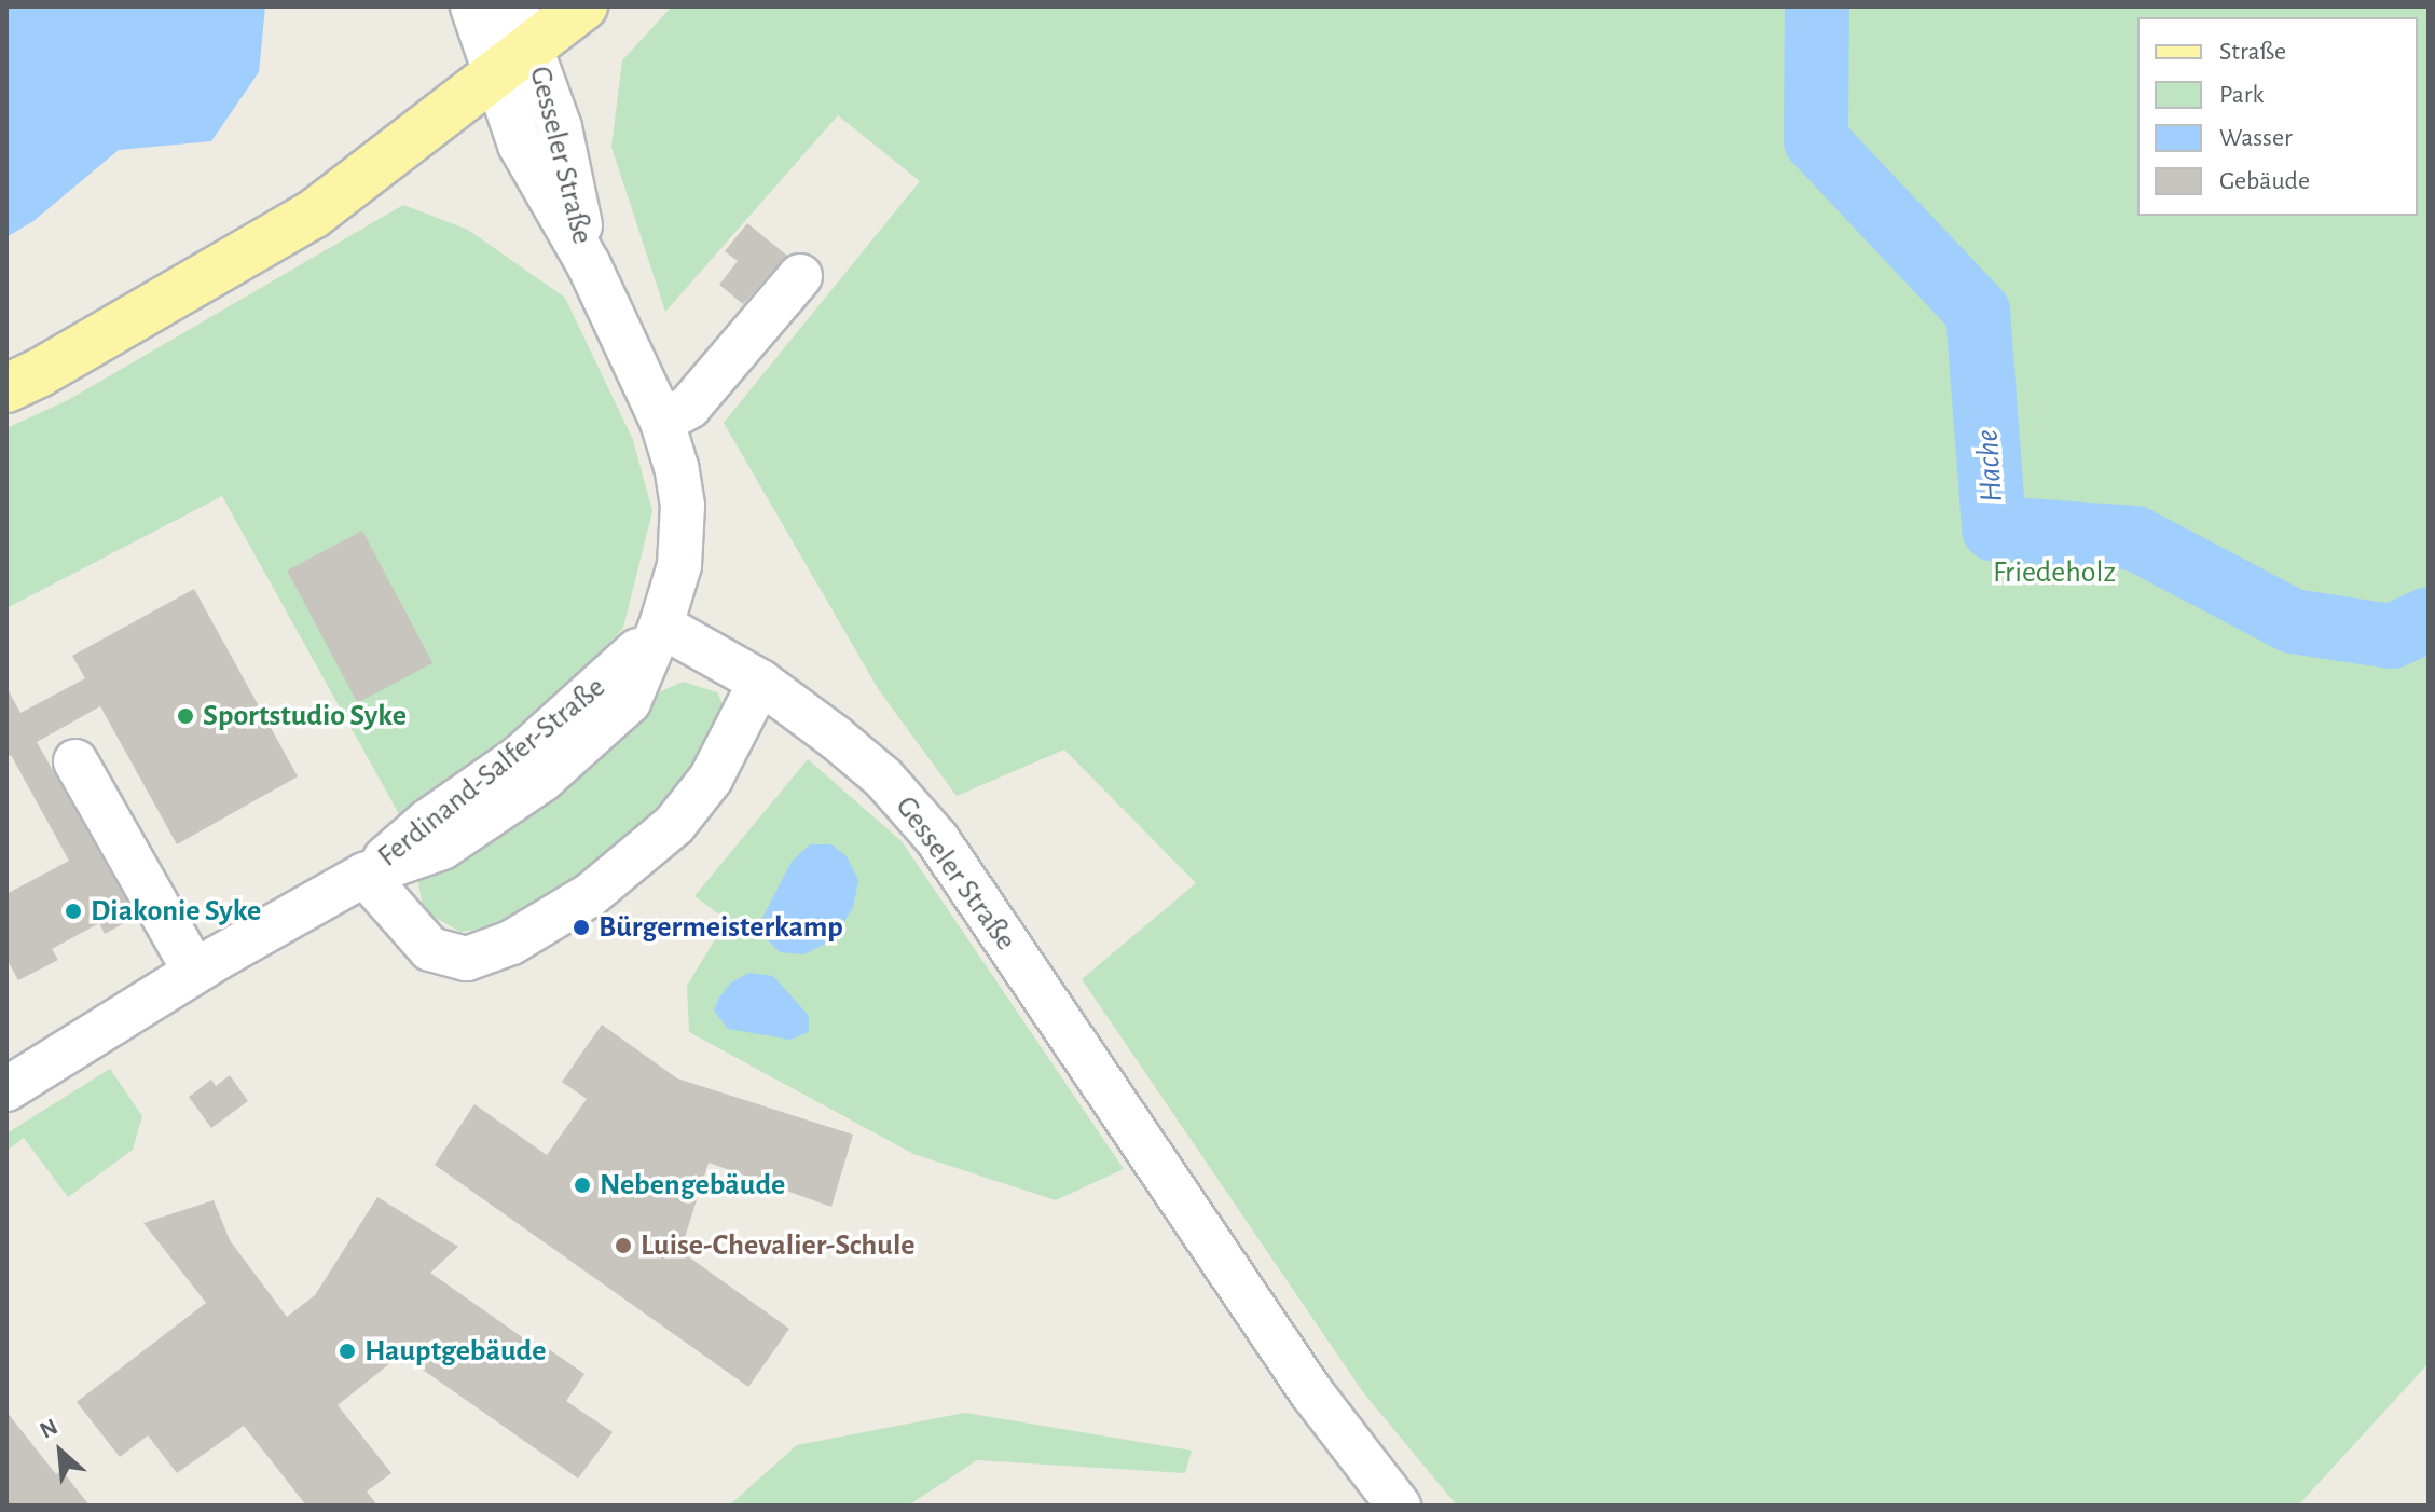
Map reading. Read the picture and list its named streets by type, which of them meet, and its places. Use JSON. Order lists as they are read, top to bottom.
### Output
{
  "streets": {
    "street": ["Gesseler Straße", "Ferdinand-Salfer-Straße"]
  },
  "crossings": [
    ["Gesseler Straße", "Ferdinand-Salfer-Straße"]
  ],
  "water": ["Hache"],
  "parks": ["Friedeholz"],
  "places": [
    "Sportstudio Syke",
    "Diakonie Syke",
    "Bürgermeisterkamp",
    "Nebengebäude",
    "Luise-Chevalier-Schule",
    "Hauptgebäude"
  ],
  "legend": [
    "Straße",
    "Park",
    "Wasser",
    "Gebäude"
  ],
  "north": "top left"
}
